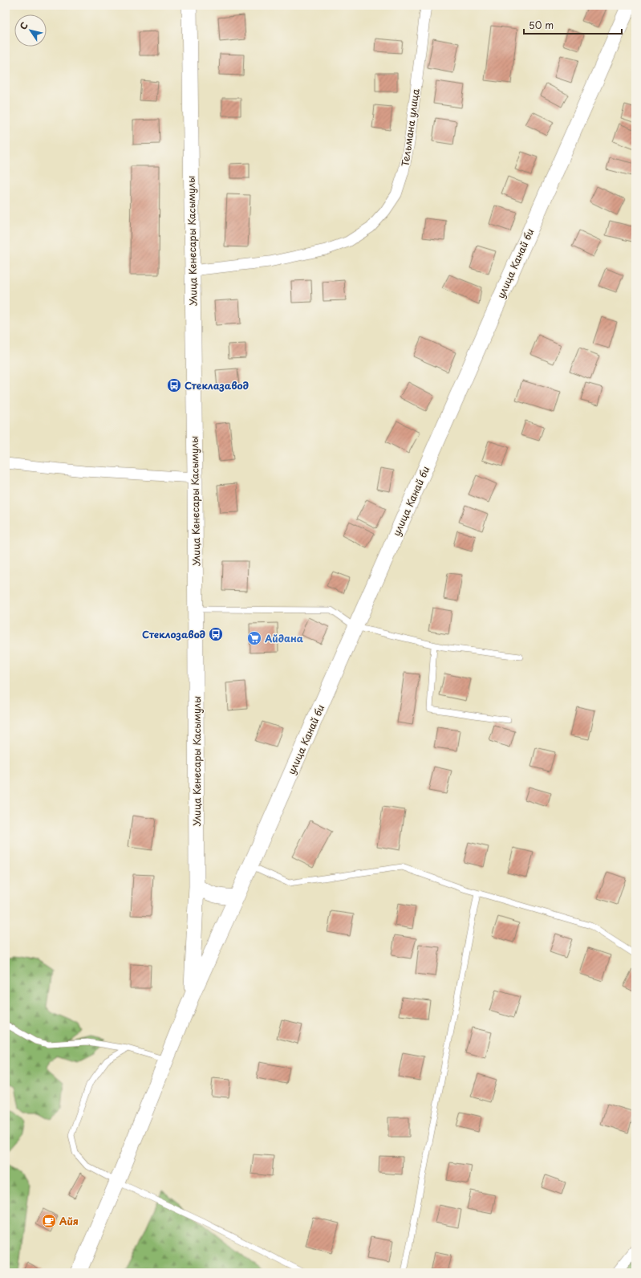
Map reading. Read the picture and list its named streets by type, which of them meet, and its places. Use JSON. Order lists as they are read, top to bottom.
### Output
{
  "streets": {
    "main road": ["Улица Кенесары Касымулы", "улица Канай би"],
    "street": ["Тельмана улица"]
  },
  "crossings": [
    ["Тельмана улица", "Улица Кенесары Касымулы"],
    ["Улица Кенесары Касымулы", "улица Канай би"]
  ],
  "places": {
    "bus stop": ["Стеклазавод", "Стеклозавод"],
    "supermarket": ["Айдана"],
    "cafe": ["Айя"]
  },
  "scale_bar": "50 m",
  "north": "top left"
}
